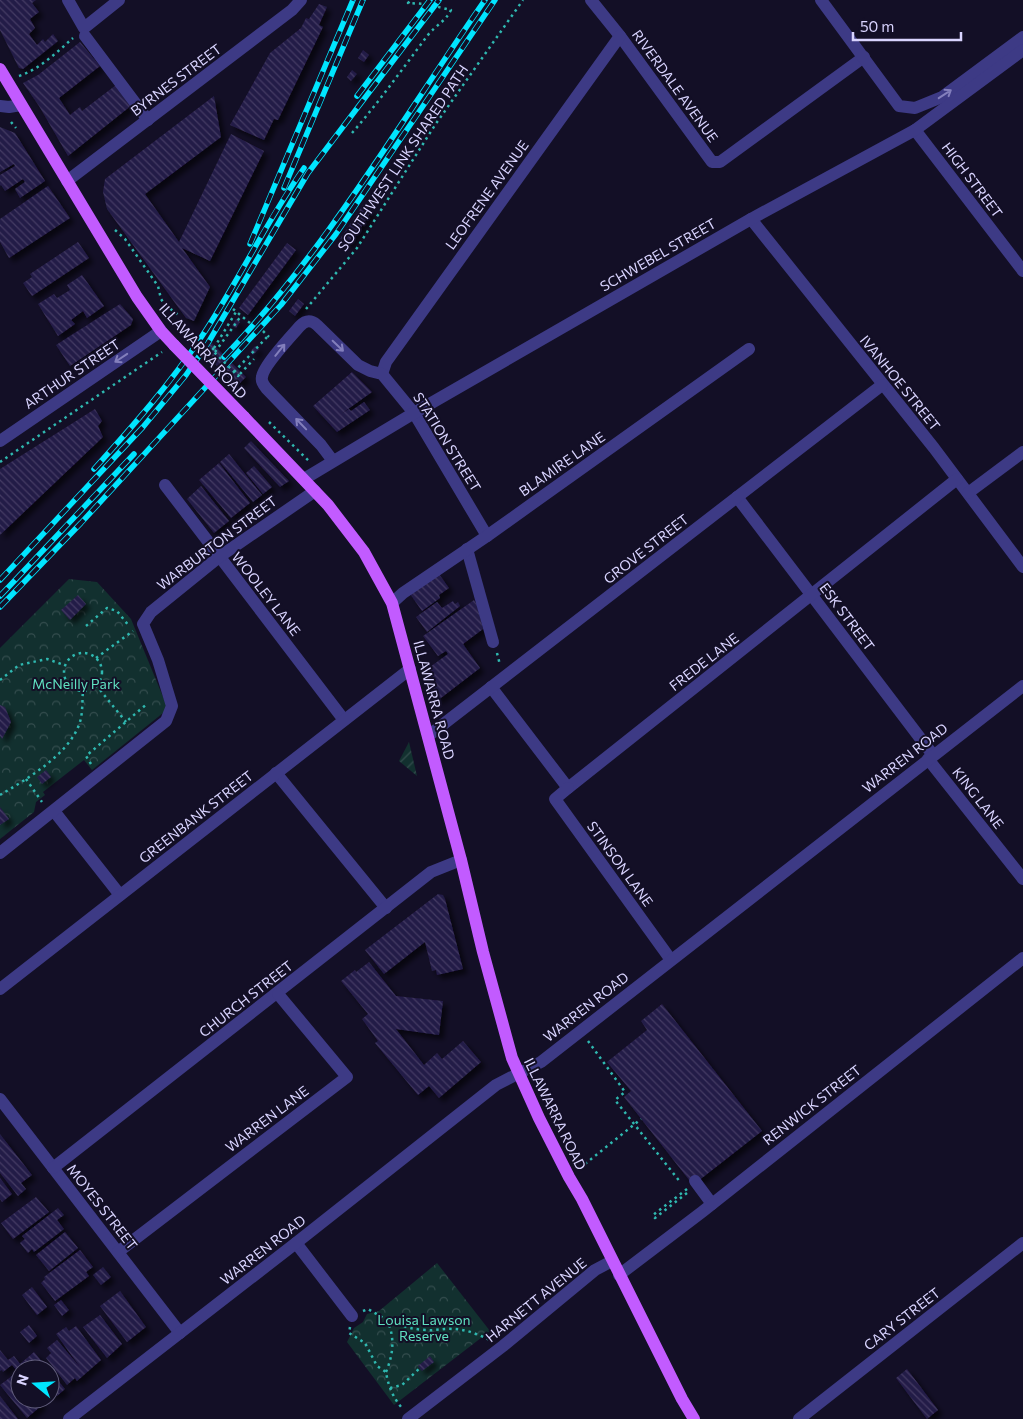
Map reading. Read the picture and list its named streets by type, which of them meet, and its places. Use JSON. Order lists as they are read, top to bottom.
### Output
{
  "streets": {
    "main road": ["ILLAWARRA ROAD"],
    "street": [
      "BYRNES STREET",
      "RIVERDALE AVENUE",
      "HIGH STREET",
      "LEOFRENE AVENUE",
      "SCHWEBEL STREET",
      "ARTHUR STREET",
      "IVANHOE STREET",
      "STATION STREET",
      "BLAMIRE LANE",
      "WARBURTON STREET",
      "GROVE STREET",
      "WOOLEY LANE",
      "ESK STREET",
      "FREDE LANE",
      "WARREN ROAD",
      "KING LANE",
      "GREENBANK STREET",
      "STINSON LANE",
      "CHURCH STREET",
      "RENWICK STREET",
      "WARREN LANE",
      "MOYES STREET",
      "HARNETT AVENUE",
      "CARY STREET"
    ],
    "path": ["SOUTHWEST LINK SHARED PATH"]
  },
  "crossings": [
    ["BYRNES STREET", "ILLAWARRA ROAD"],
    ["RIVERDALE AVENUE", "LEOFRENE AVENUE"],
    ["HIGH STREET", "SCHWEBEL STREET"],
    ["LEOFRENE AVENUE", "STATION STREET"],
    ["SCHWEBEL STREET", "ILLAWARRA ROAD"],
    ["SCHWEBEL STREET", "IVANHOE STREET"],
    ["SCHWEBEL STREET", "STATION STREET"],
    ["ILLAWARRA ROAD", "ARTHUR STREET"],
    ["ILLAWARRA ROAD", "BLAMIRE LANE"],
    ["ILLAWARRA ROAD", "WARBURTON STREET"],
    ["ILLAWARRA ROAD", "GROVE STREET"],
    ["ILLAWARRA ROAD", "WARREN ROAD"],
    ["ILLAWARRA ROAD", "GREENBANK STREET"],
    ["ILLAWARRA ROAD", "CHURCH STREET"],
    ["ILLAWARRA ROAD", "RENWICK STREET"],
    ["ILLAWARRA ROAD", "HARNETT AVENUE"],
    ["IVANHOE STREET", "GROVE STREET"],
    ["IVANHOE STREET", "FREDE LANE"],
    ["STATION STREET", "BLAMIRE LANE"],
    ["WARBURTON STREET", "WOOLEY LANE"],
    ["GROVE STREET", "ESK STREET"],
    ["WOOLEY LANE", "GREENBANK STREET"],
    ["ESK STREET", "FREDE LANE"],
    ["ESK STREET", "WARREN ROAD"],
    ["ESK STREET", "KING LANE"],
    ["FREDE LANE", "STINSON LANE"],
    ["WARREN ROAD", "KING LANE"],
    ["WARREN ROAD", "STINSON LANE"],
    ["WARREN ROAD", "MOYES STREET"],
    ["CHURCH STREET", "WARREN LANE"],
    ["CHURCH STREET", "MOYES STREET"],
    ["WARREN LANE", "MOYES STREET"]
  ],
  "one_way": ["ARTHUR STREET"],
  "parks": ["McNeilly Park", "Louisa Lawson Reserve"],
  "scale_bar": "50 m",
  "north": "left"
}
